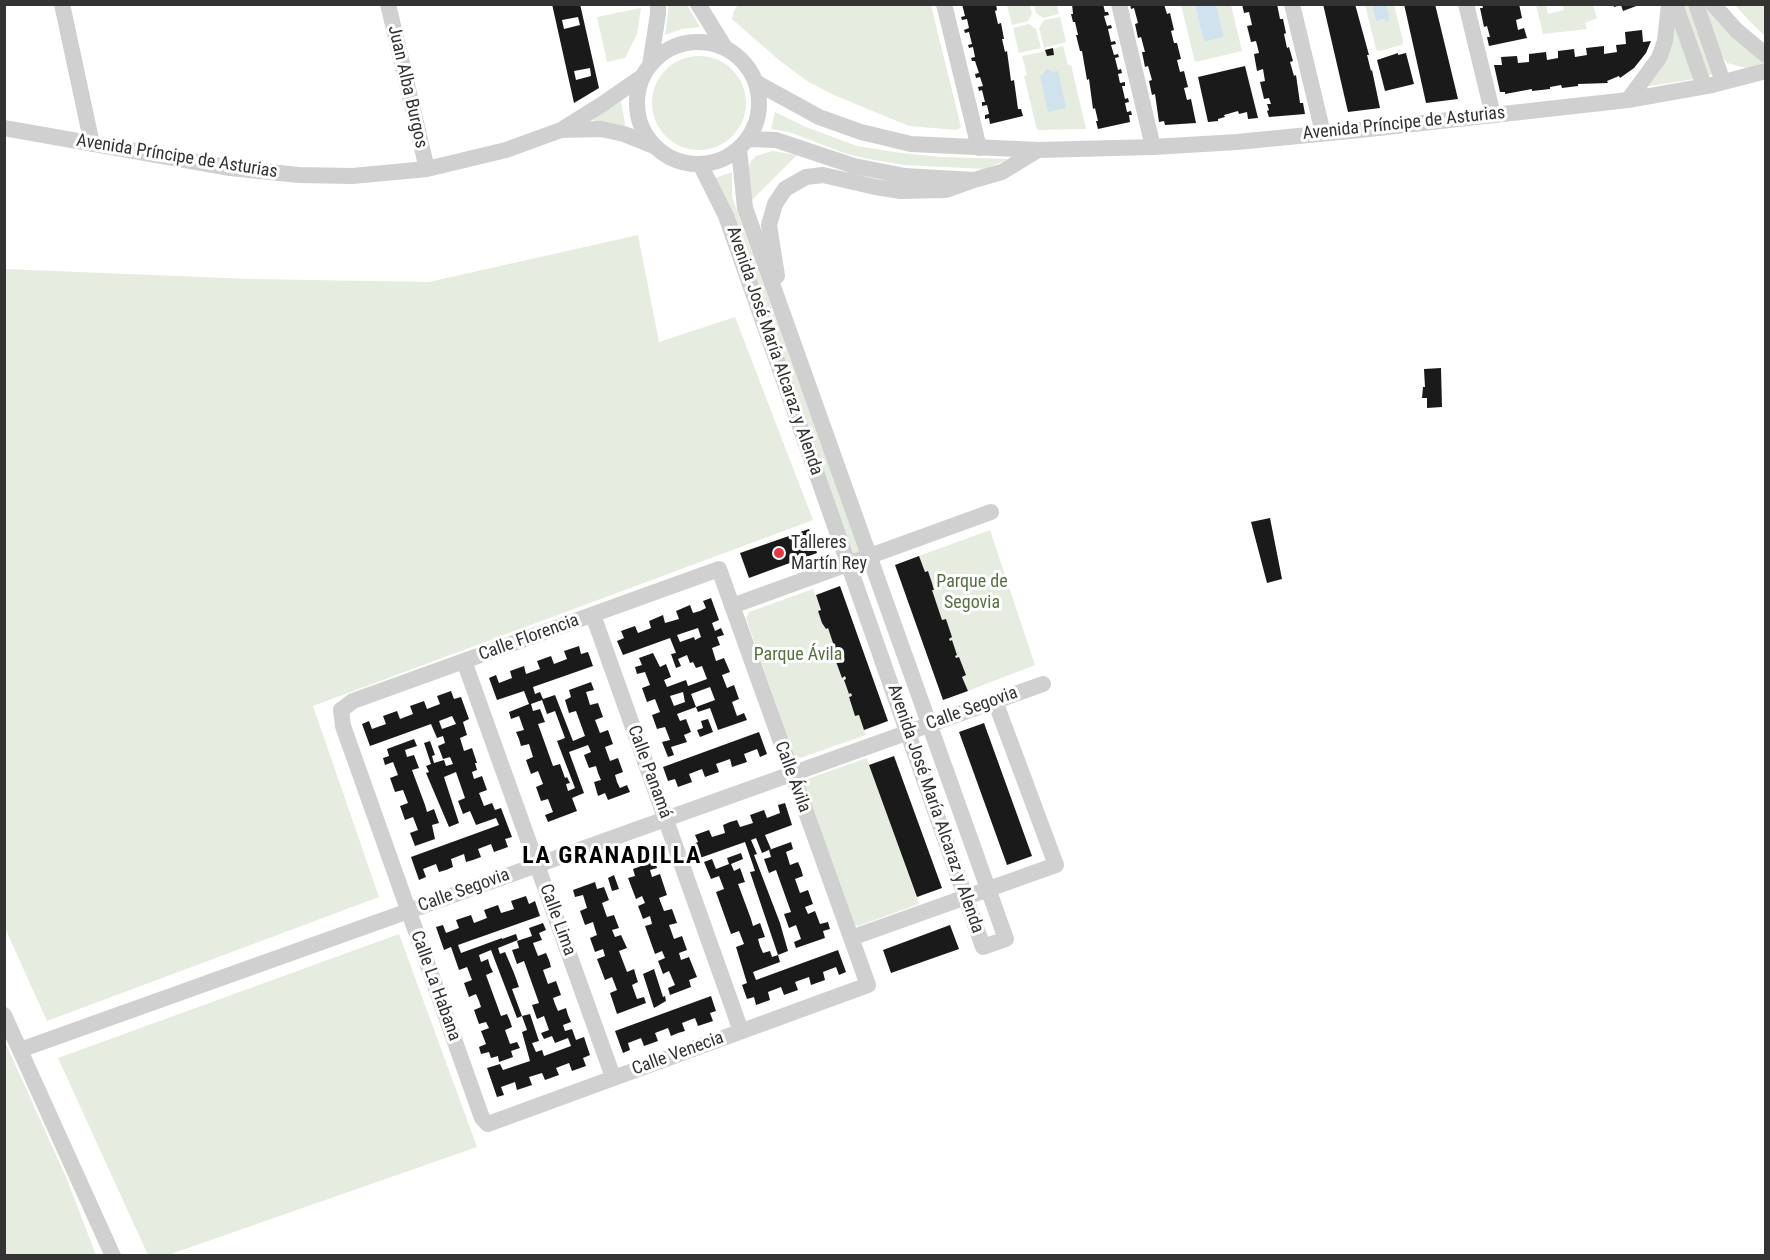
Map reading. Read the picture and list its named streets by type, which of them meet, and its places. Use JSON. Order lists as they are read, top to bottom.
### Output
{
  "streets": {
    "street": [
      "Juan Alba Burgos",
      "Avenida Príncipe de Asturias",
      "Avenida José María Alcaraz y Alenda",
      "Calle Florencia",
      "Calle Segovia",
      "Calle Panamá",
      "Calle Ávila",
      "Calle Lima",
      "Calle La Habana",
      "Calle Venecia"
    ]
  },
  "crossings": [
    ["Juan Alba Burgos", "Avenida Príncipe de Asturias"],
    ["Avenida Príncipe de Asturias", "Avenida José María Alcaraz y Alenda"],
    ["Avenida José María Alcaraz y Alenda", "Calle Segovia"],
    ["Calle Florencia", "Calle Panamá"],
    ["Calle Florencia", "Calle Ávila"],
    ["Calle Florencia", "Calle Lima"],
    ["Calle Florencia", "Calle La Habana"],
    ["Calle Segovia", "Calle Panamá"],
    ["Calle Segovia", "Calle Ávila"],
    ["Calle Segovia", "Calle Lima"],
    ["Calle Segovia", "Calle La Habana"],
    ["Calle Panamá", "Calle Venecia"],
    ["Calle Ávila", "Calle Venecia"],
    ["Calle Lima", "Calle Venecia"],
    ["Calle La Habana", "Calle Venecia"]
  ],
  "districts": ["LA GRANADILLA"],
  "parks": ["Parque de Segovia", "Parque Ávila"],
  "places": ["Talleres Martín Rey"]
}
